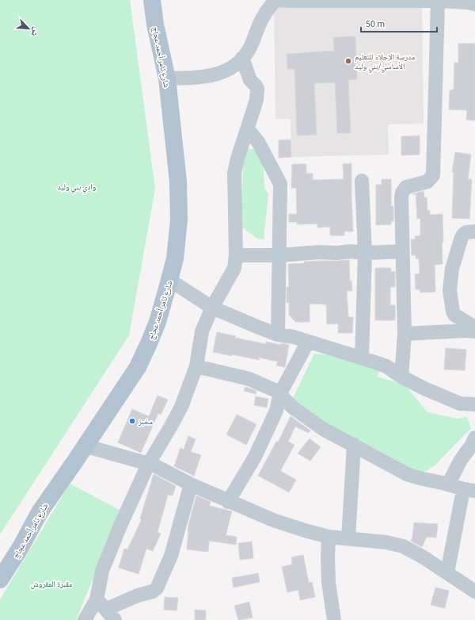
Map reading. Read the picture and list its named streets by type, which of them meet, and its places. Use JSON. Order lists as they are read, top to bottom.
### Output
{
  "streets": {
    "main road": ["شارع ثامر أحمد عجاج"]
  },
  "parks": ["وادي بني وليد", "مقبرة المقروش"],
  "places": ["مدرسة الإجلاء للتعليم الأساسي/بني وليد", "مخبز"],
  "scale_bar": "50 m",
  "north": "bottom right"
}
